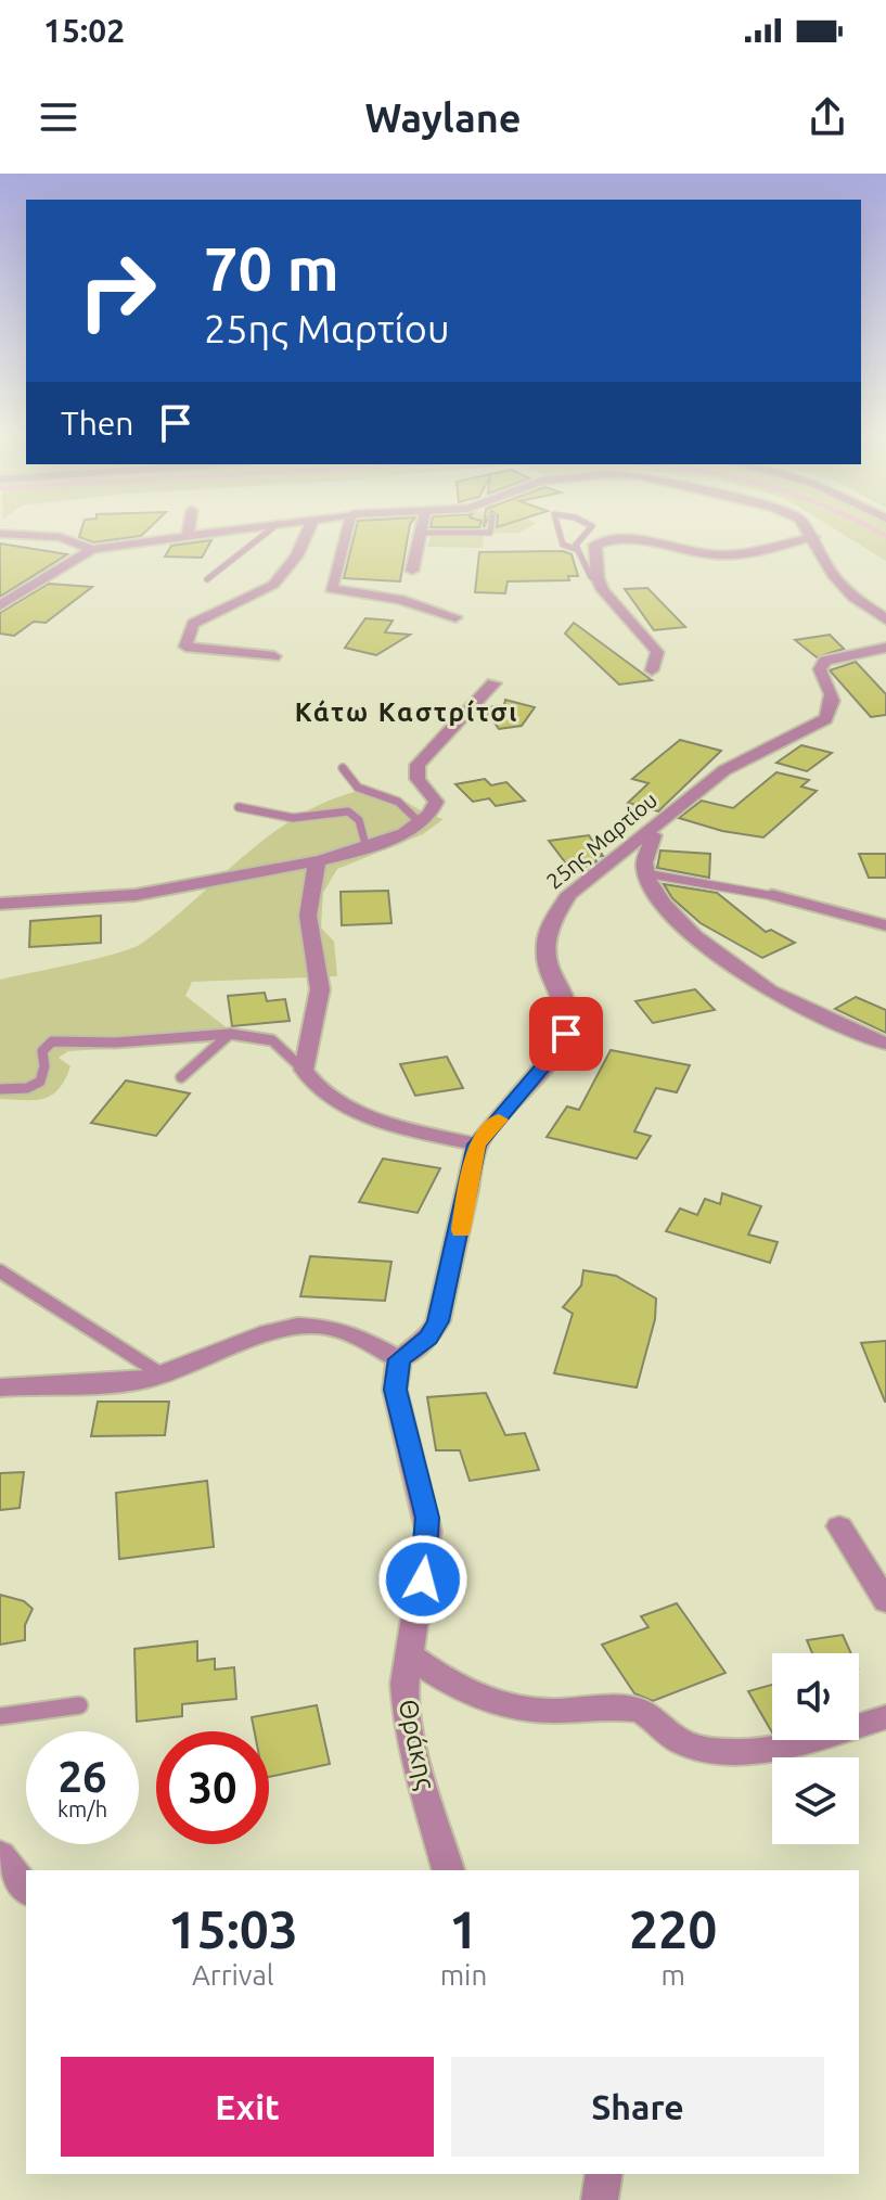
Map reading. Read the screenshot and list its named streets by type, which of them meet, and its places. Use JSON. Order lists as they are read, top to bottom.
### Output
{
  "streets": {
    "street": ["25ης Μαρτίου", "Θράκης"]
  },
  "crossings": [
    ["25ης Μαρτίου", "Θράκης"]
  ],
  "districts": ["Κάτω Καστρίτσι"],
  "page": {
    "status": "15:02",
    "header": "Waylane",
    "turn": ["70 m", "25ης Μαρτίου"],
    "then": "Then",
    "speed": "26 km/h",
    "limit": "30",
    "eta": [
      "15:03",
      "Arrival",
      "1",
      "min",
      "220",
      "m"
    ],
    "buttons": ["Exit", "Share"]
  }
}
